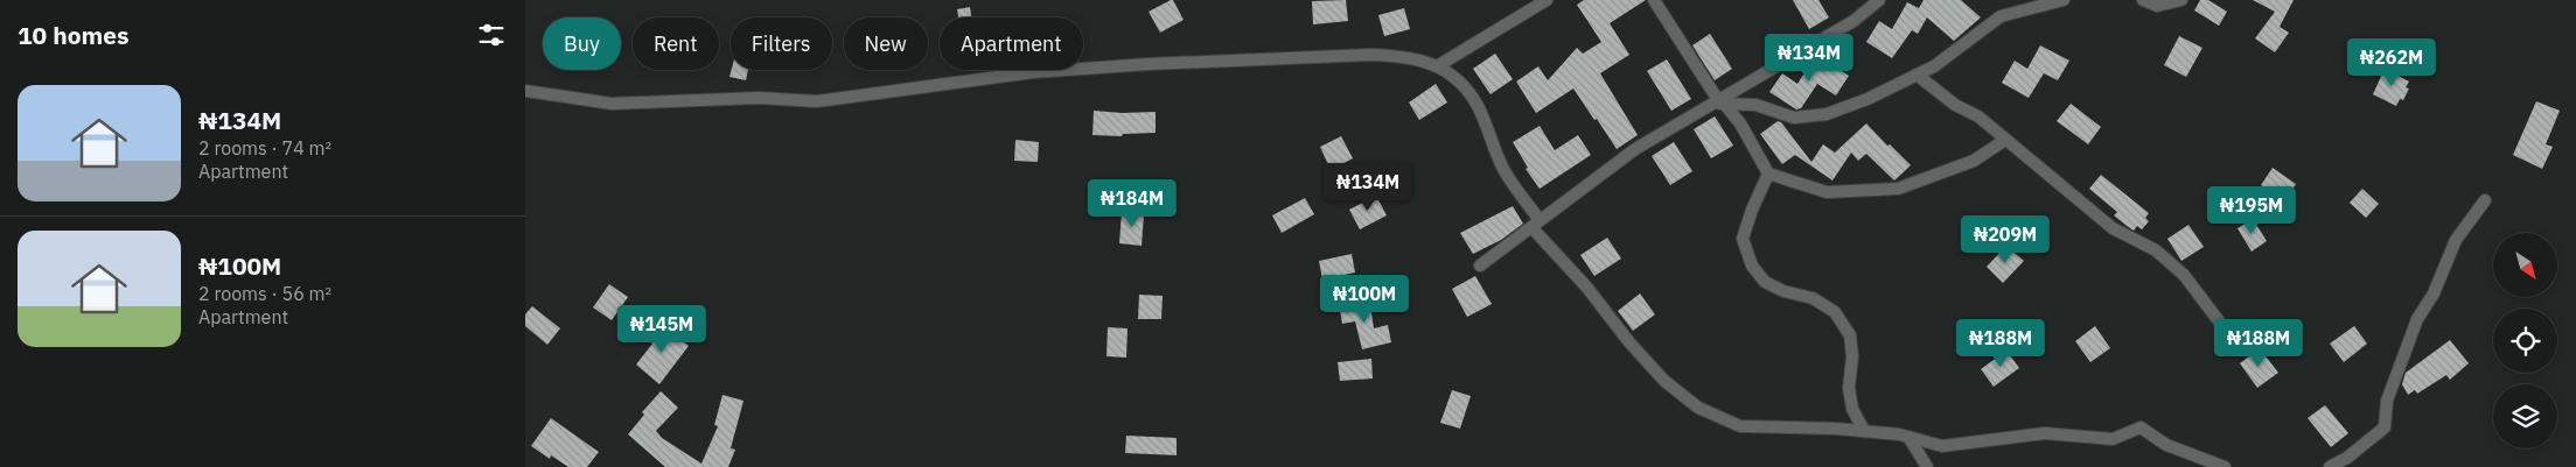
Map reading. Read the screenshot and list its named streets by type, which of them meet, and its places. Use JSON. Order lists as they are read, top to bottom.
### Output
{
  "north": "bottom right",
  "page": {
    "heading": "10 homes",
    "chip": [
      "Buy",
      "Rent",
      "Filters",
      "New",
      "Apartment"
    ],
    "price": [
      "₦134M",
      "₦262M",
      "₦134M",
      "₦184M",
      "₦195M",
      "₦209M",
      "₦100M",
      "₦145M",
      "₦188M",
      "₦188M"
    ],
    "list": [
      {
        "name": "₦134M",
        "note": "2 rooms · 74 m² · Apartment"
      },
      {
        "name": "₦100M",
        "note": "2 rooms · 56 m² · Apartment"
      }
    ]
  }
}
